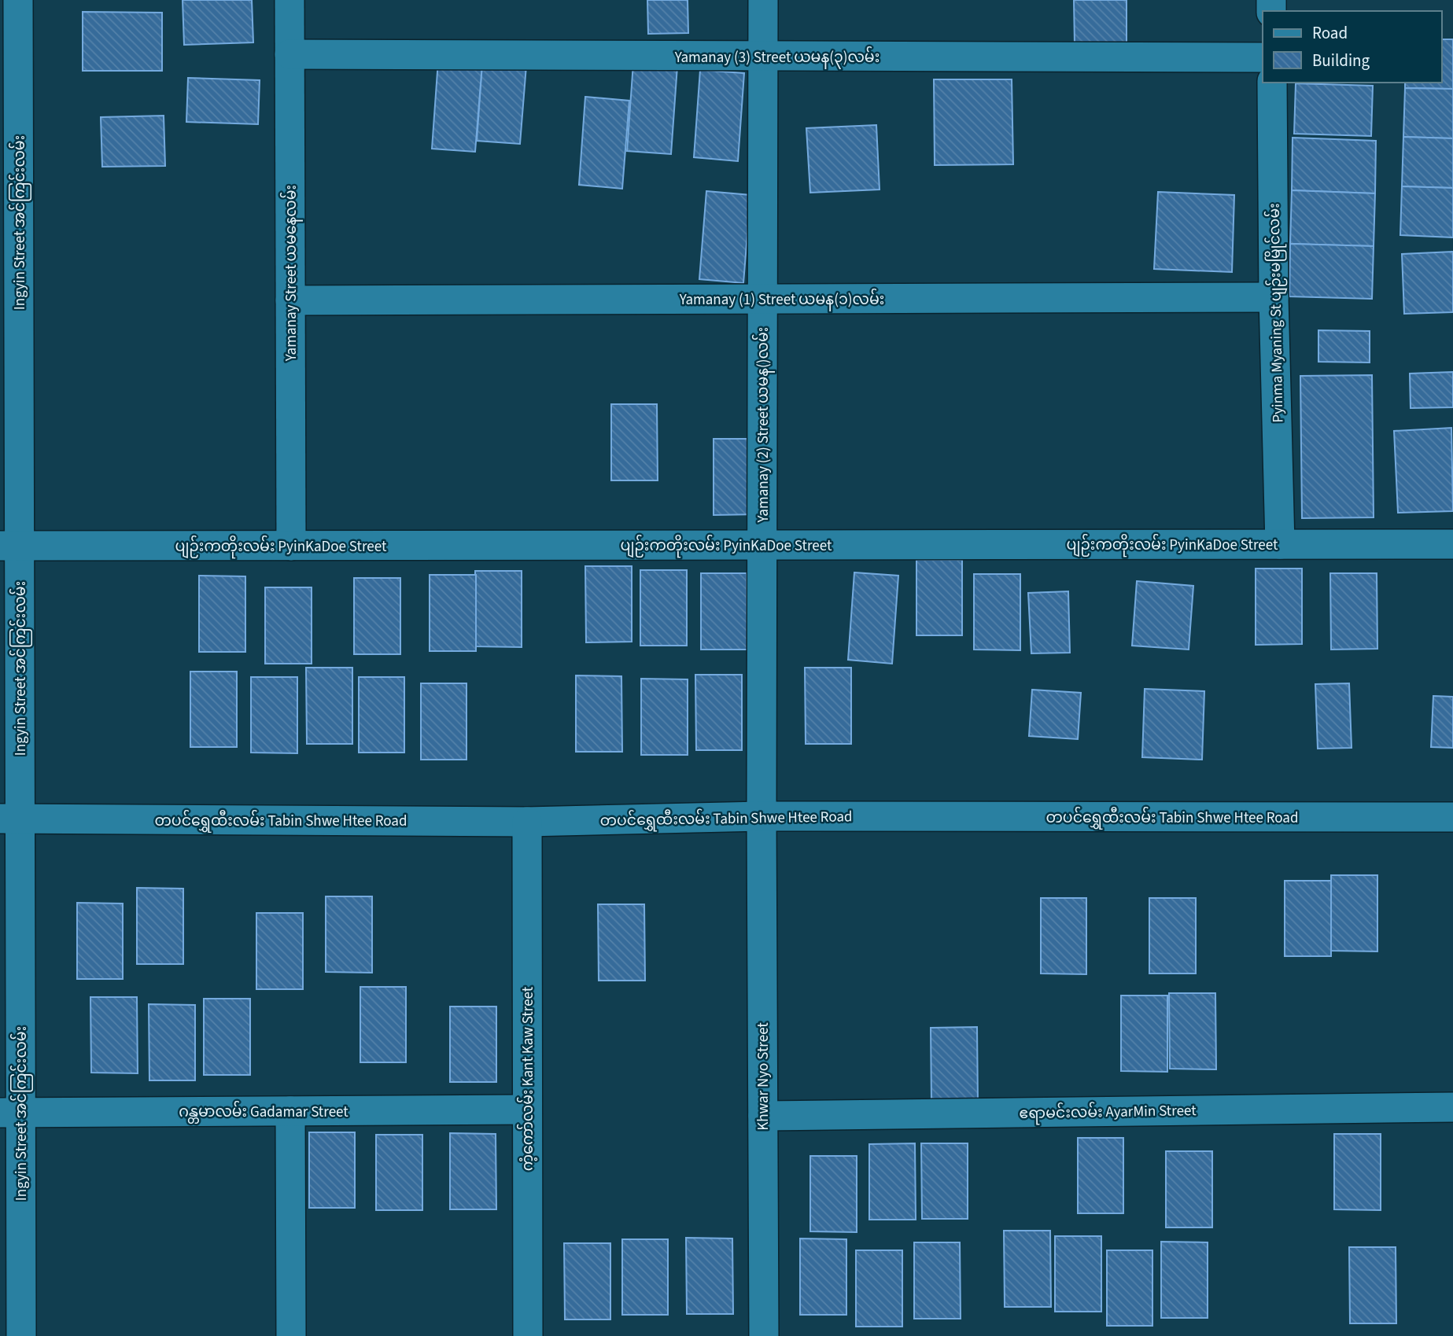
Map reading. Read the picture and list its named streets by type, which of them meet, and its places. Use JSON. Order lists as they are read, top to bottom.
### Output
{
  "streets": {
    "street": [
      "Yamanay (3) Street ယမန(၃)လမ်း",
      "Ingyin Street အင်ကြင်းလမ်း",
      "Yamanay Street ယမနေလမ်း",
      "Yamanay (1) Street ယမန(၁)လမ်း",
      "Pyinma Myaning St ပျဉ်းမမြိုင်လမ်း",
      "Yamanay (2) Street ယမန()လမ်း",
      "ပျဉ်းကတိုးလမ်း PyinKaDoe Street",
      "တပင်ရွှေထီးလမ်း Tabin Shwe Htee Road",
      "Khwar Nyo Street",
      "ကံ့ကော်လမ်း Kant Kaw Street",
      "ဂန္တမာလမ်း Gadamar Street",
      "ဧရာမင်းလမ်း AyarMin Street"
    ]
  },
  "crossings": [
    ["Yamanay (3) Street ယမန(၃)လမ်း", "Yamanay Street ယမနေလမ်း"],
    ["Yamanay (3) Street ယမန(၃)လမ်း", "Yamanay (2) Street ယမန()လမ်း"],
    ["Ingyin Street အင်ကြင်းလမ်း", "ပျဉ်းကတိုးလမ်း PyinKaDoe Street"],
    ["Ingyin Street အင်ကြင်းလမ်း", "တပင်ရွှေထီးလမ်း Tabin Shwe Htee Road"],
    ["Ingyin Street အင်ကြင်းလမ်း", "ဂန္တမာလမ်း Gadamar Street"],
    ["Yamanay Street ယမနေလမ်း", "Yamanay (1) Street ယမန(၁)လမ်း"],
    ["Yamanay Street ယမနေလမ်း", "ပျဉ်းကတိုးလမ်း PyinKaDoe Street"],
    ["Yamanay (1) Street ယမန(၁)လမ်း", "Pyinma Myaning St ပျဉ်းမမြိုင်လမ်း"],
    ["Yamanay (1) Street ယမန(၁)လမ်း", "Yamanay (2) Street ယမန()လမ်း"],
    ["Pyinma Myaning St ပျဉ်းမမြိုင်လမ်း", "ပျဉ်းကတိုးလမ်း PyinKaDoe Street"],
    ["Yamanay (2) Street ယမန()လမ်း", "ပျဉ်းကတိုးလမ်း PyinKaDoe Street"],
    ["Yamanay (2) Street ယမန()လမ်း", "တပင်ရွှေထီးလမ်း Tabin Shwe Htee Road"],
    ["Yamanay (2) Street ယမန()လမ်း", "Khwar Nyo Street"],
    ["တပင်ရွှေထီးလမ်း Tabin Shwe Htee Road", "Khwar Nyo Street"],
    ["တပင်ရွှေထီးလမ်း Tabin Shwe Htee Road", "ကံ့ကော်လမ်း Kant Kaw Street"],
    ["Khwar Nyo Street", "ဧရာမင်းလမ်း AyarMin Street"],
    ["ကံ့ကော်လမ်း Kant Kaw Street", "ဂန္တမာလမ်း Gadamar Street"]
  ],
  "legend": ["Road", "Building"]
}
